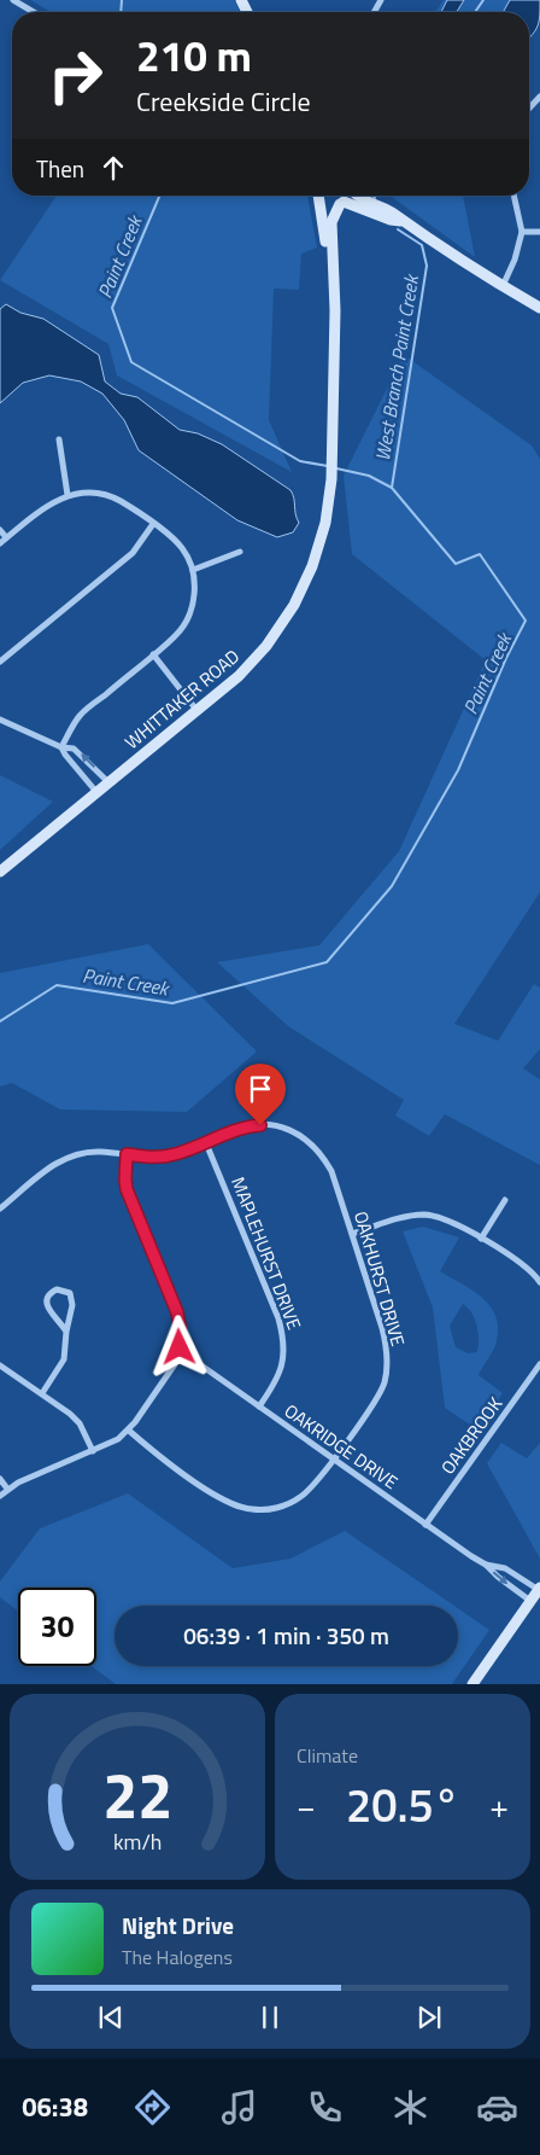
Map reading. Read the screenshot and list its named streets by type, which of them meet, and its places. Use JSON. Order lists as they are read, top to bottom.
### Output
{
  "streets": {
    "main road": ["WHITTAKER ROAD"],
    "street": [
      "MAPLEHURST DRIVE",
      "OAKHURST DRIVE",
      "OAKBROOK",
      "OAKRIDGE DRIVE"
    ]
  },
  "crossings": [
    ["MAPLEHURST DRIVE", "OAKHURST DRIVE"],
    ["MAPLEHURST DRIVE", "OAKRIDGE DRIVE"],
    ["OAKHURST DRIVE", "OAKRIDGE DRIVE"],
    ["OAKBROOK", "OAKRIDGE DRIVE"]
  ],
  "water": ["Paint Creek", "West Branch Paint Creek"],
  "page": {
    "turn": ["210 m", "Creekside Circle"],
    "then": "Then",
    "limit": "30",
    "trip": "06:39 · 1 min · 350 m",
    "tile": "Climate",
    "heat": ["−", "20.5°", "+"],
    "song": ["Night Drive", "The Halogens"],
    "tabs": "06:38",
    "gauge": ["22", "km/h"]
  }
}
